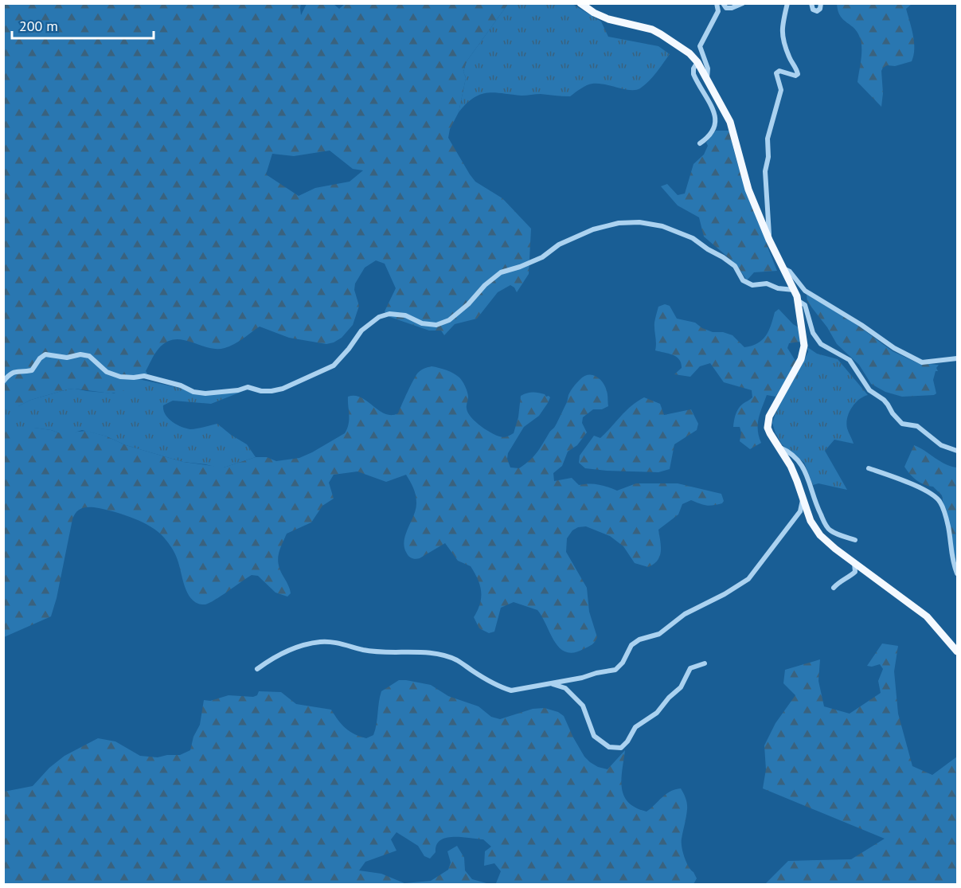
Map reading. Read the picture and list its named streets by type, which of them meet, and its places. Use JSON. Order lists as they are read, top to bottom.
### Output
{
  "scale_bar": "200 m"
}
